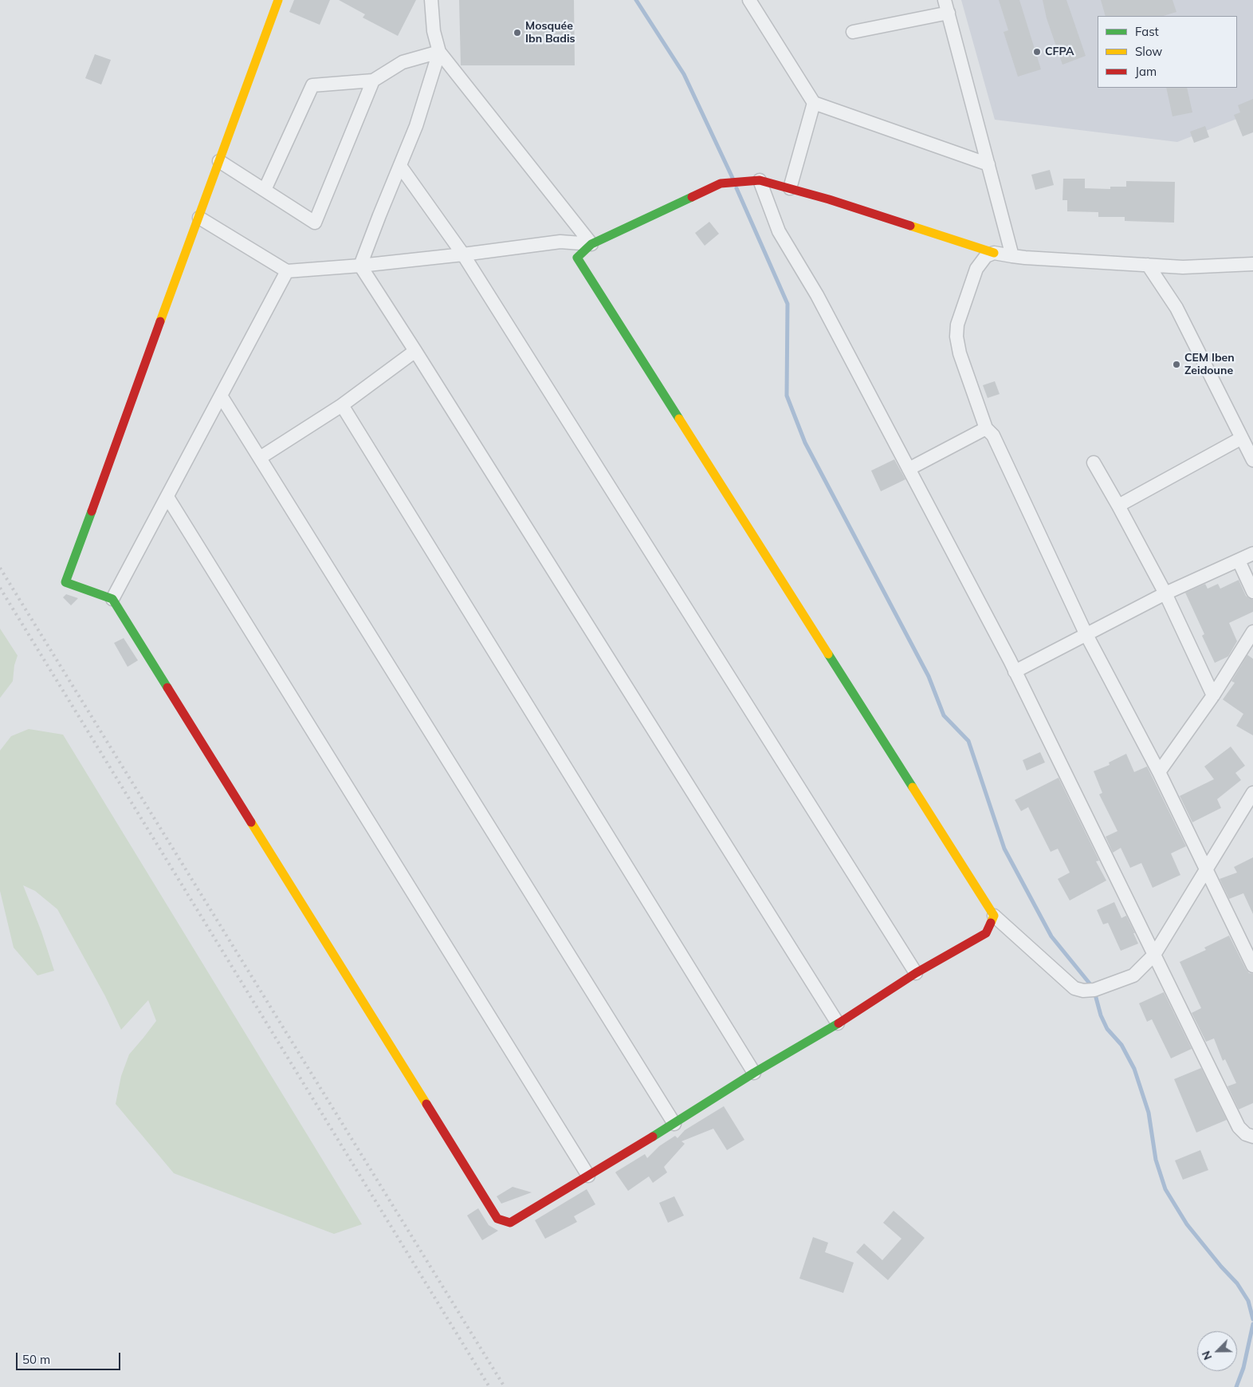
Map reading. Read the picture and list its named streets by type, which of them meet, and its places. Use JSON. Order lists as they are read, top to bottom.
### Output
{
  "places": ["Mosquée Ibn Badis", "CFPA", "CEM Iben Zeidoune"],
  "legend": ["Fast", "Slow", "Jam"],
  "scale_bar": "50 m",
  "north": "bottom left"
}
